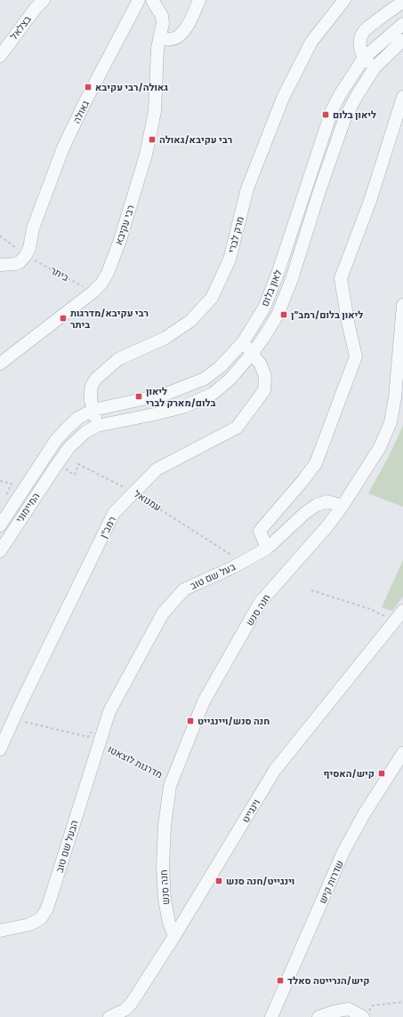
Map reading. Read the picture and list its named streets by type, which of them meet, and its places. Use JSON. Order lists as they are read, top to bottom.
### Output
{
  "streets": {
    "street": [
      "בצלאל",
      "גאולה",
      "רבי עקיבא",
      "מרק לברי",
      "לאון בלום",
      "המיימוני",
      "רמב\"ן",
      "בעל שם טוב",
      "חנה סנש",
      "וינגייט",
      "הבעל שם טוב",
      "שדרות קיש"
    ],
    "path": ["ביתר", "עמנואל", "מדרגות לוצאטו"]
  },
  "crossings": [
    ["גאולה", "רבי עקיבא"],
    ["גאולה", "ביתר"],
    ["רבי עקיבא", "ביתר"],
    ["מרק לברי", "לאון בלום"],
    ["לאון בלום", "עמנואל"],
    ["לאון בלום", "המיימוני"],
    ["לאון בלום", "רמב\"ן"],
    ["עמנואל", "רמב\"ן"],
    ["עמנואל", "בעל שם טוב"],
    ["בעל שם טוב", "חנה סנש"],
    ["בעל שם טוב", "מדרגות לוצאטו"],
    ["בעל שם טוב", "הבעל שם טוב"],
    ["חנה סנש", "מדרגות לוצאטו"],
    ["חנה סנש", "וינגייט"],
    ["מדרגות לוצאטו", "הבעל שם טוב"]
  ],
  "places": {
    "transit": [
      "גאולה/רבי עקיבא",
      "ליאון בלום",
      "רבי עקיבא/גאולה",
      "ליאון בלום/רמב״ן",
      "רבי עקיבא/מדרגות ביתר",
      "ליאון בלום/מארק לברי",
      "חנה סנש/ויינגייט",
      "קיש/האסיף",
      "וינגייט/חנה סנש",
      "קיש/הנרייטה סאלד"
    ]
  }
}
